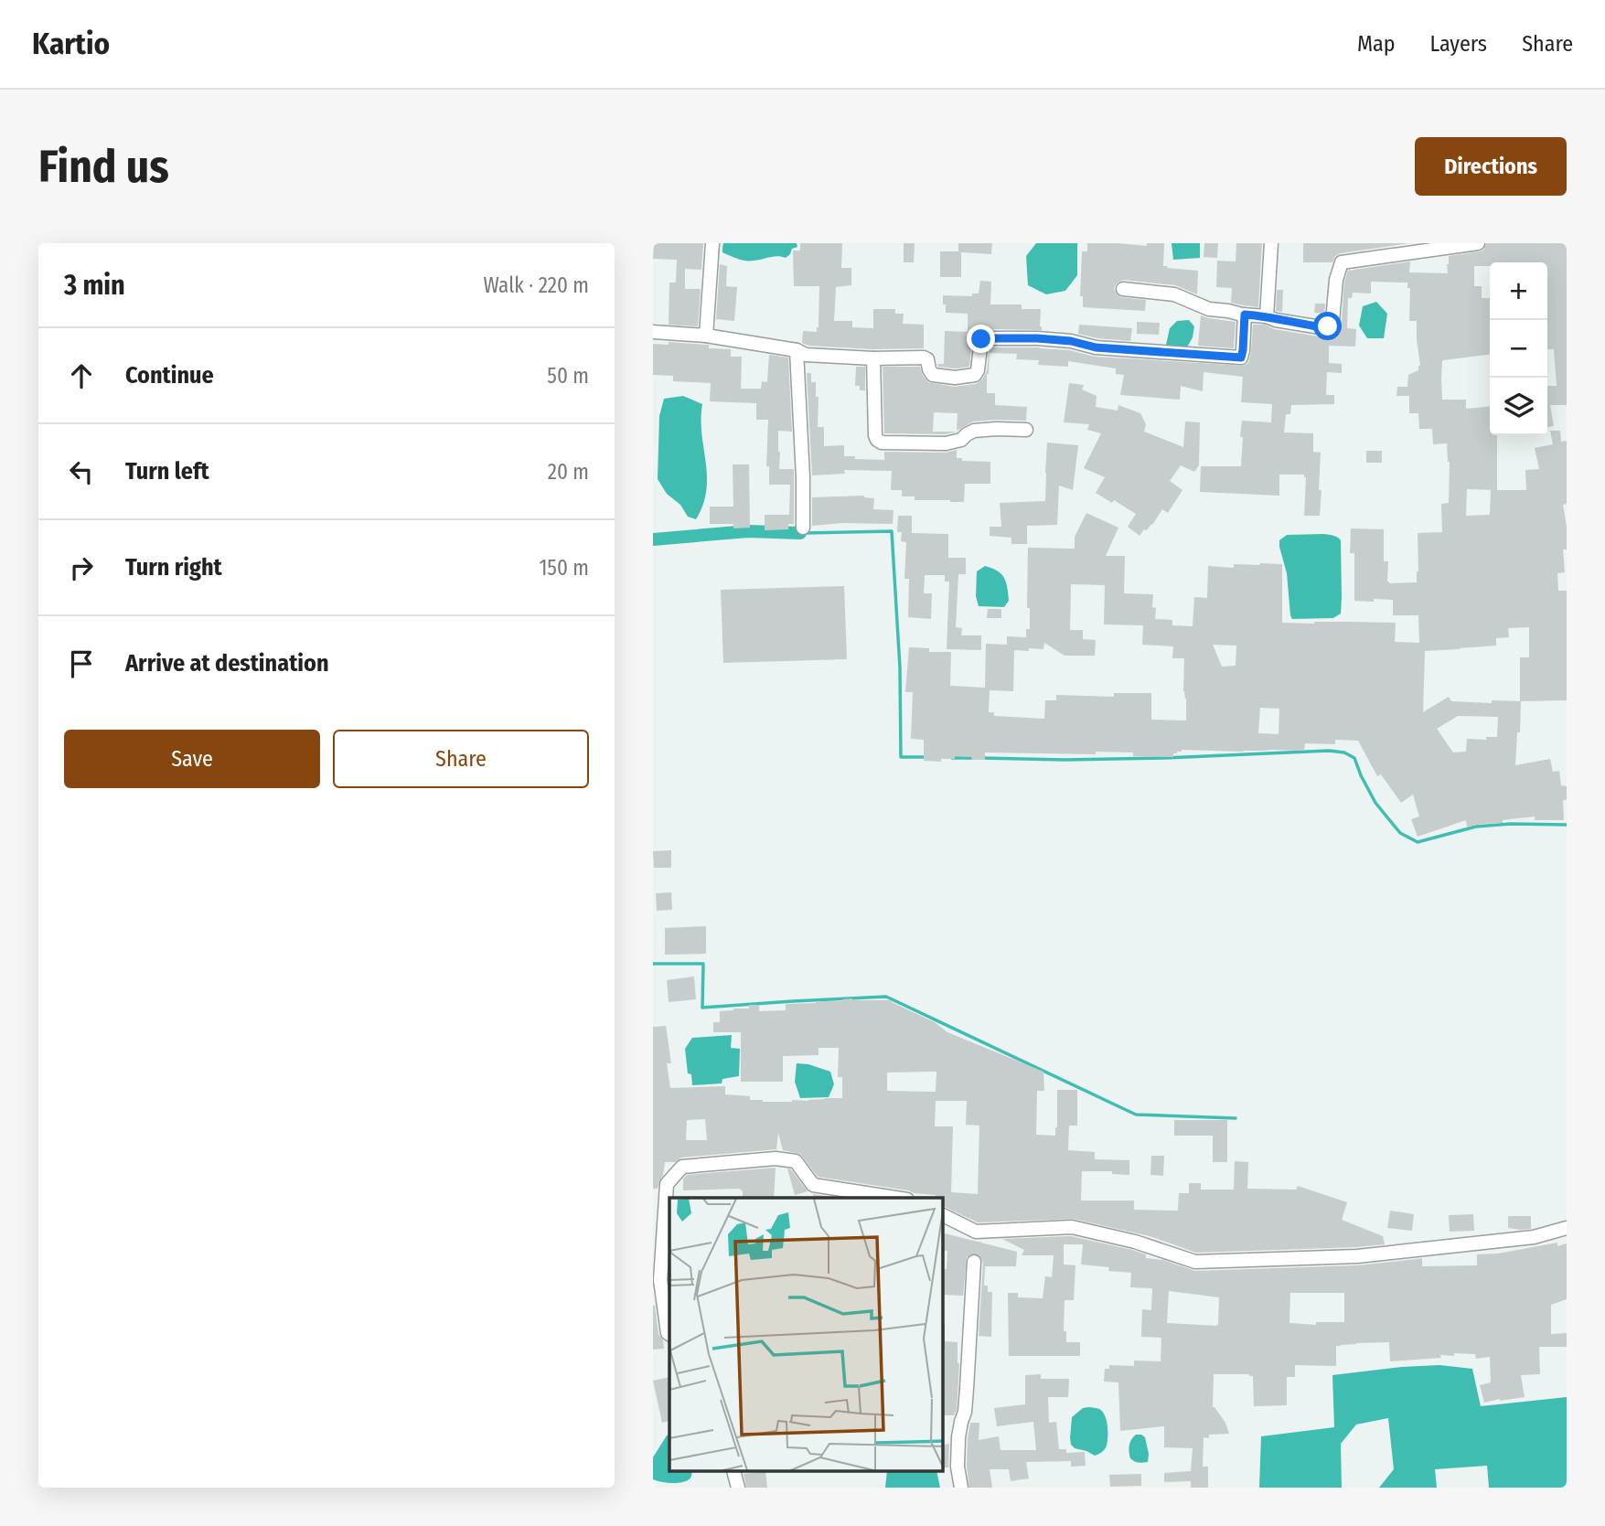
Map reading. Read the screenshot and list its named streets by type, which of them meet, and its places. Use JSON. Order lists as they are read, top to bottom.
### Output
{
  "page": {
    "header": "Kartio",
    "nav": ["Map", "Layers", "Share"],
    "buttons": [
      "Directions",
      ["Save", "Share"]
    ],
    "title": "Find us",
    "heading": ["3 min", "Walk · 220 m"],
    "map_buttons": ["+", "−"],
    "list": [
      ["Continue", "50 m"],
      ["Turn left", "20 m"],
      ["Turn right", "150 m"],
      "Arrive at destination"
    ]
  }
}
